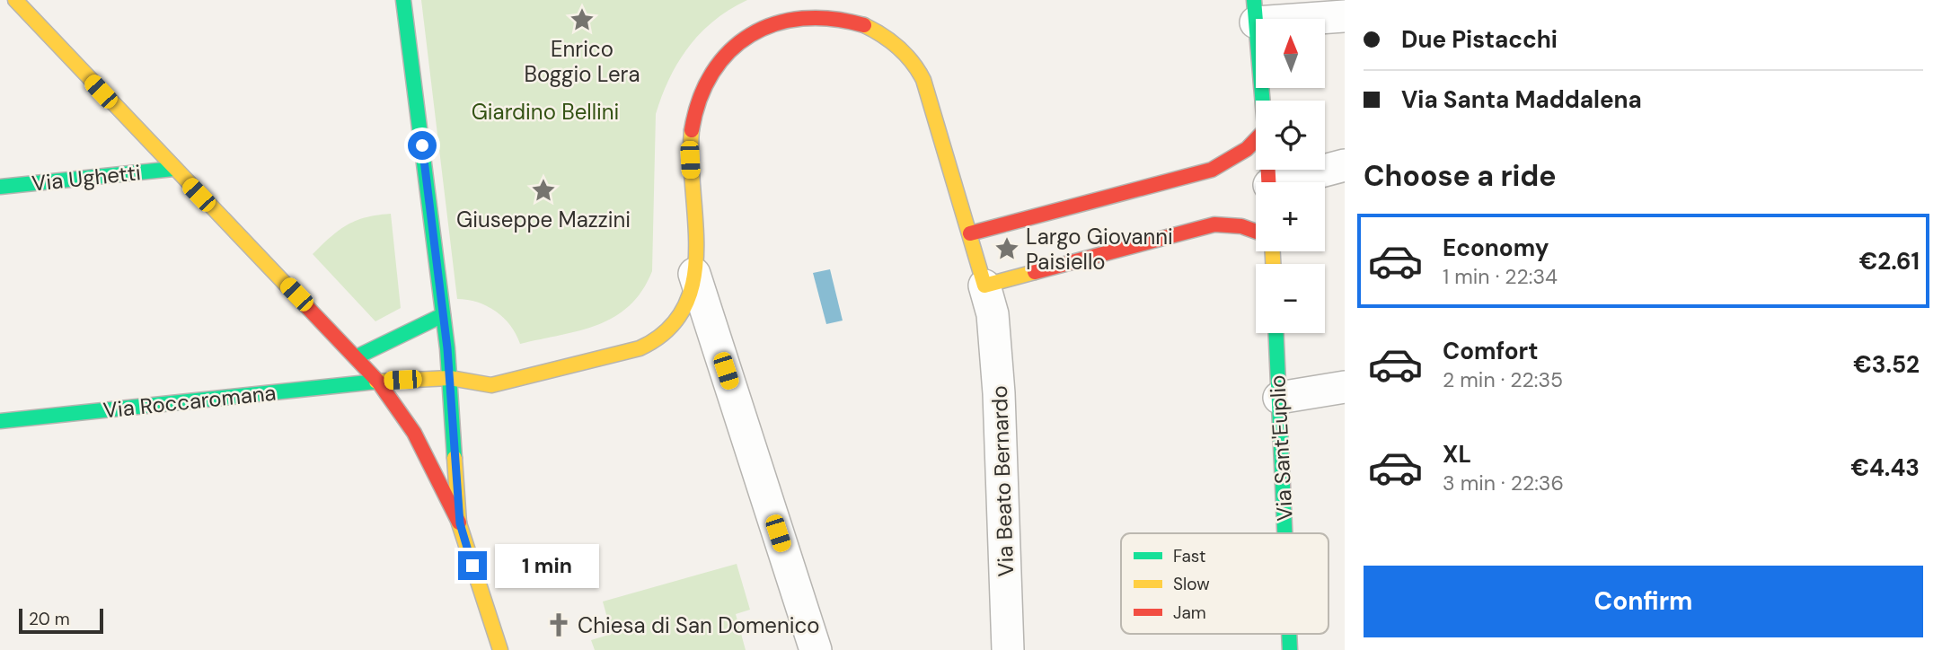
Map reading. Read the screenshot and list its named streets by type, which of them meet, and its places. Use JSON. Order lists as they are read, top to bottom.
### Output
{
  "streets": {
    "street": [
      "Via Ughetti",
      "Via Roccaromana",
      "Via Sant'Euplio",
      "Via Beato Bernardo"
    ]
  },
  "parks": ["Giardino Bellini"],
  "places": {
    "place": ["Enrico Boggio Lera", "Giuseppe Mazzini", "Largo Giovanni Paisiello"],
    "church": ["Chiesa di San Domenico"]
  },
  "legend": ["Fast", "Slow", "Jam"],
  "scale_bar": "20 m",
  "north": "top",
  "page": {
    "banner": ["Due Pistacchi", "Via Santa Maddalena"],
    "map_buttons": ["+", "−"],
    "heading": "Choose a ride",
    "list": [
      {
        "name": "Economy",
        "note": "1 min · 22:34",
        "value": "€2.61"
      },
      {
        "name": "Comfort",
        "note": "2 min · 22:35",
        "value": "€3.52"
      },
      {
        "name": "XL",
        "note": "3 min · 22:36",
        "value": "€4.43"
      }
    ],
    "bubble": "1 min",
    "buttons": "Confirm",
    "scale": "20 m"
  }
}
